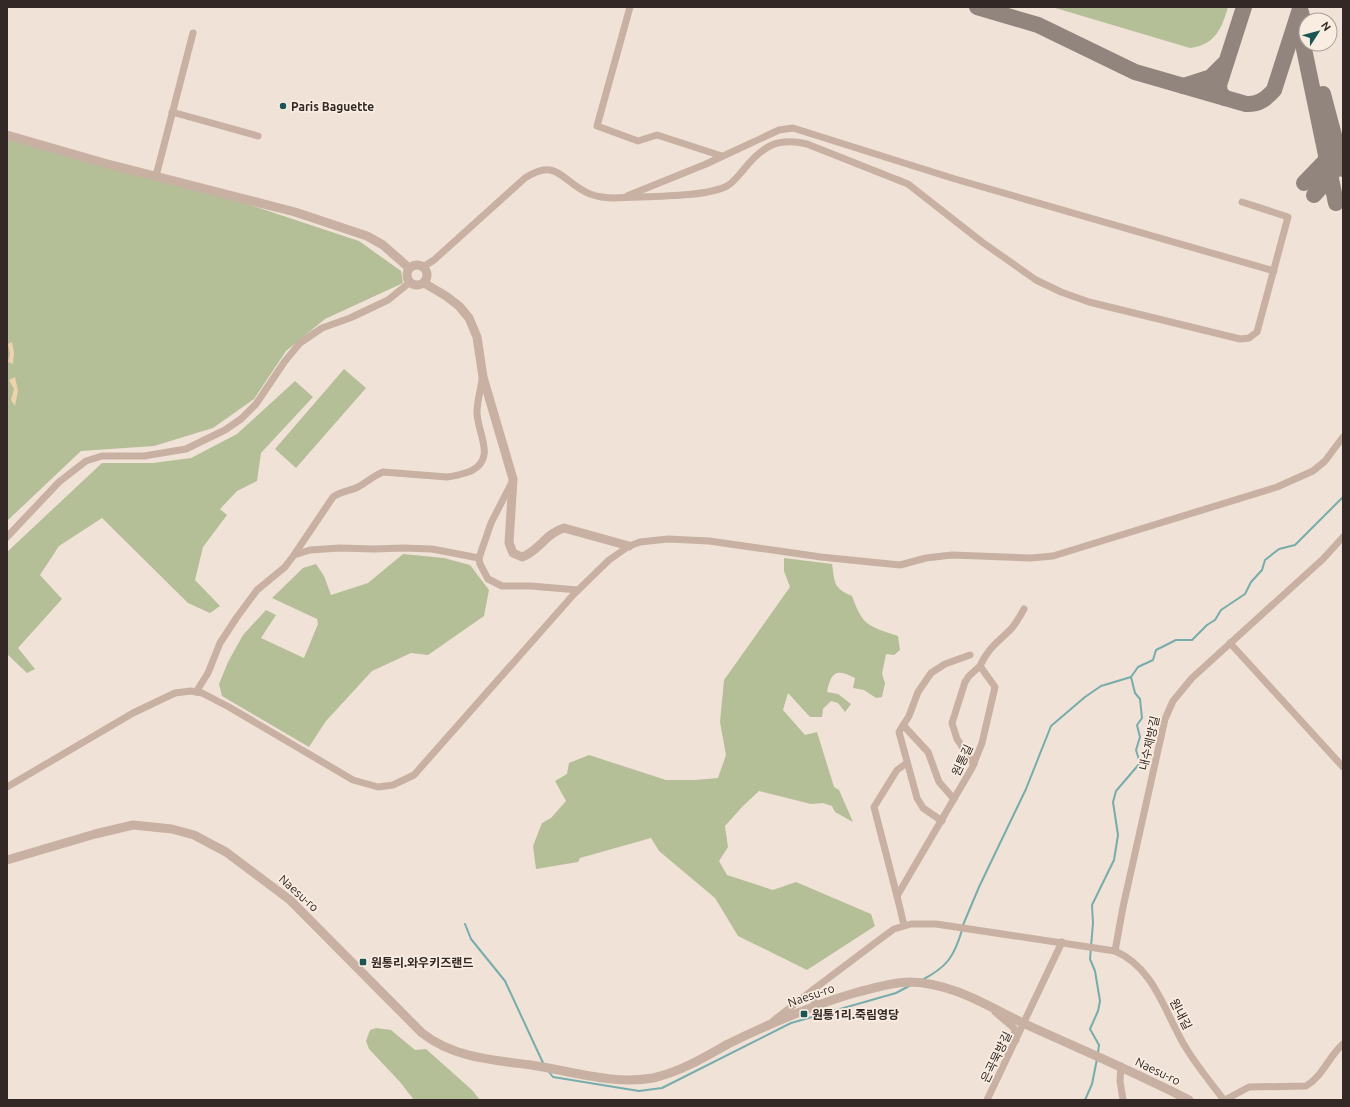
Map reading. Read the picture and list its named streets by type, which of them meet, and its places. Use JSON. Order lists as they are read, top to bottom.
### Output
{
  "streets": {
    "street": [
      "내수제방길",
      "원통길",
      "Naesu-ro",
      "원내길",
      "은곡묵방길"
    ]
  },
  "crossings": [
    ["내수제방길", "원내길"],
    ["Naesu-ro", "은곡묵방길"]
  ],
  "places": {
    "other": ["Paris Baguette"],
    "transit": ["원통리.와우키즈랜드", "원통1리.죽림영당"]
  },
  "north": "top right"
}
